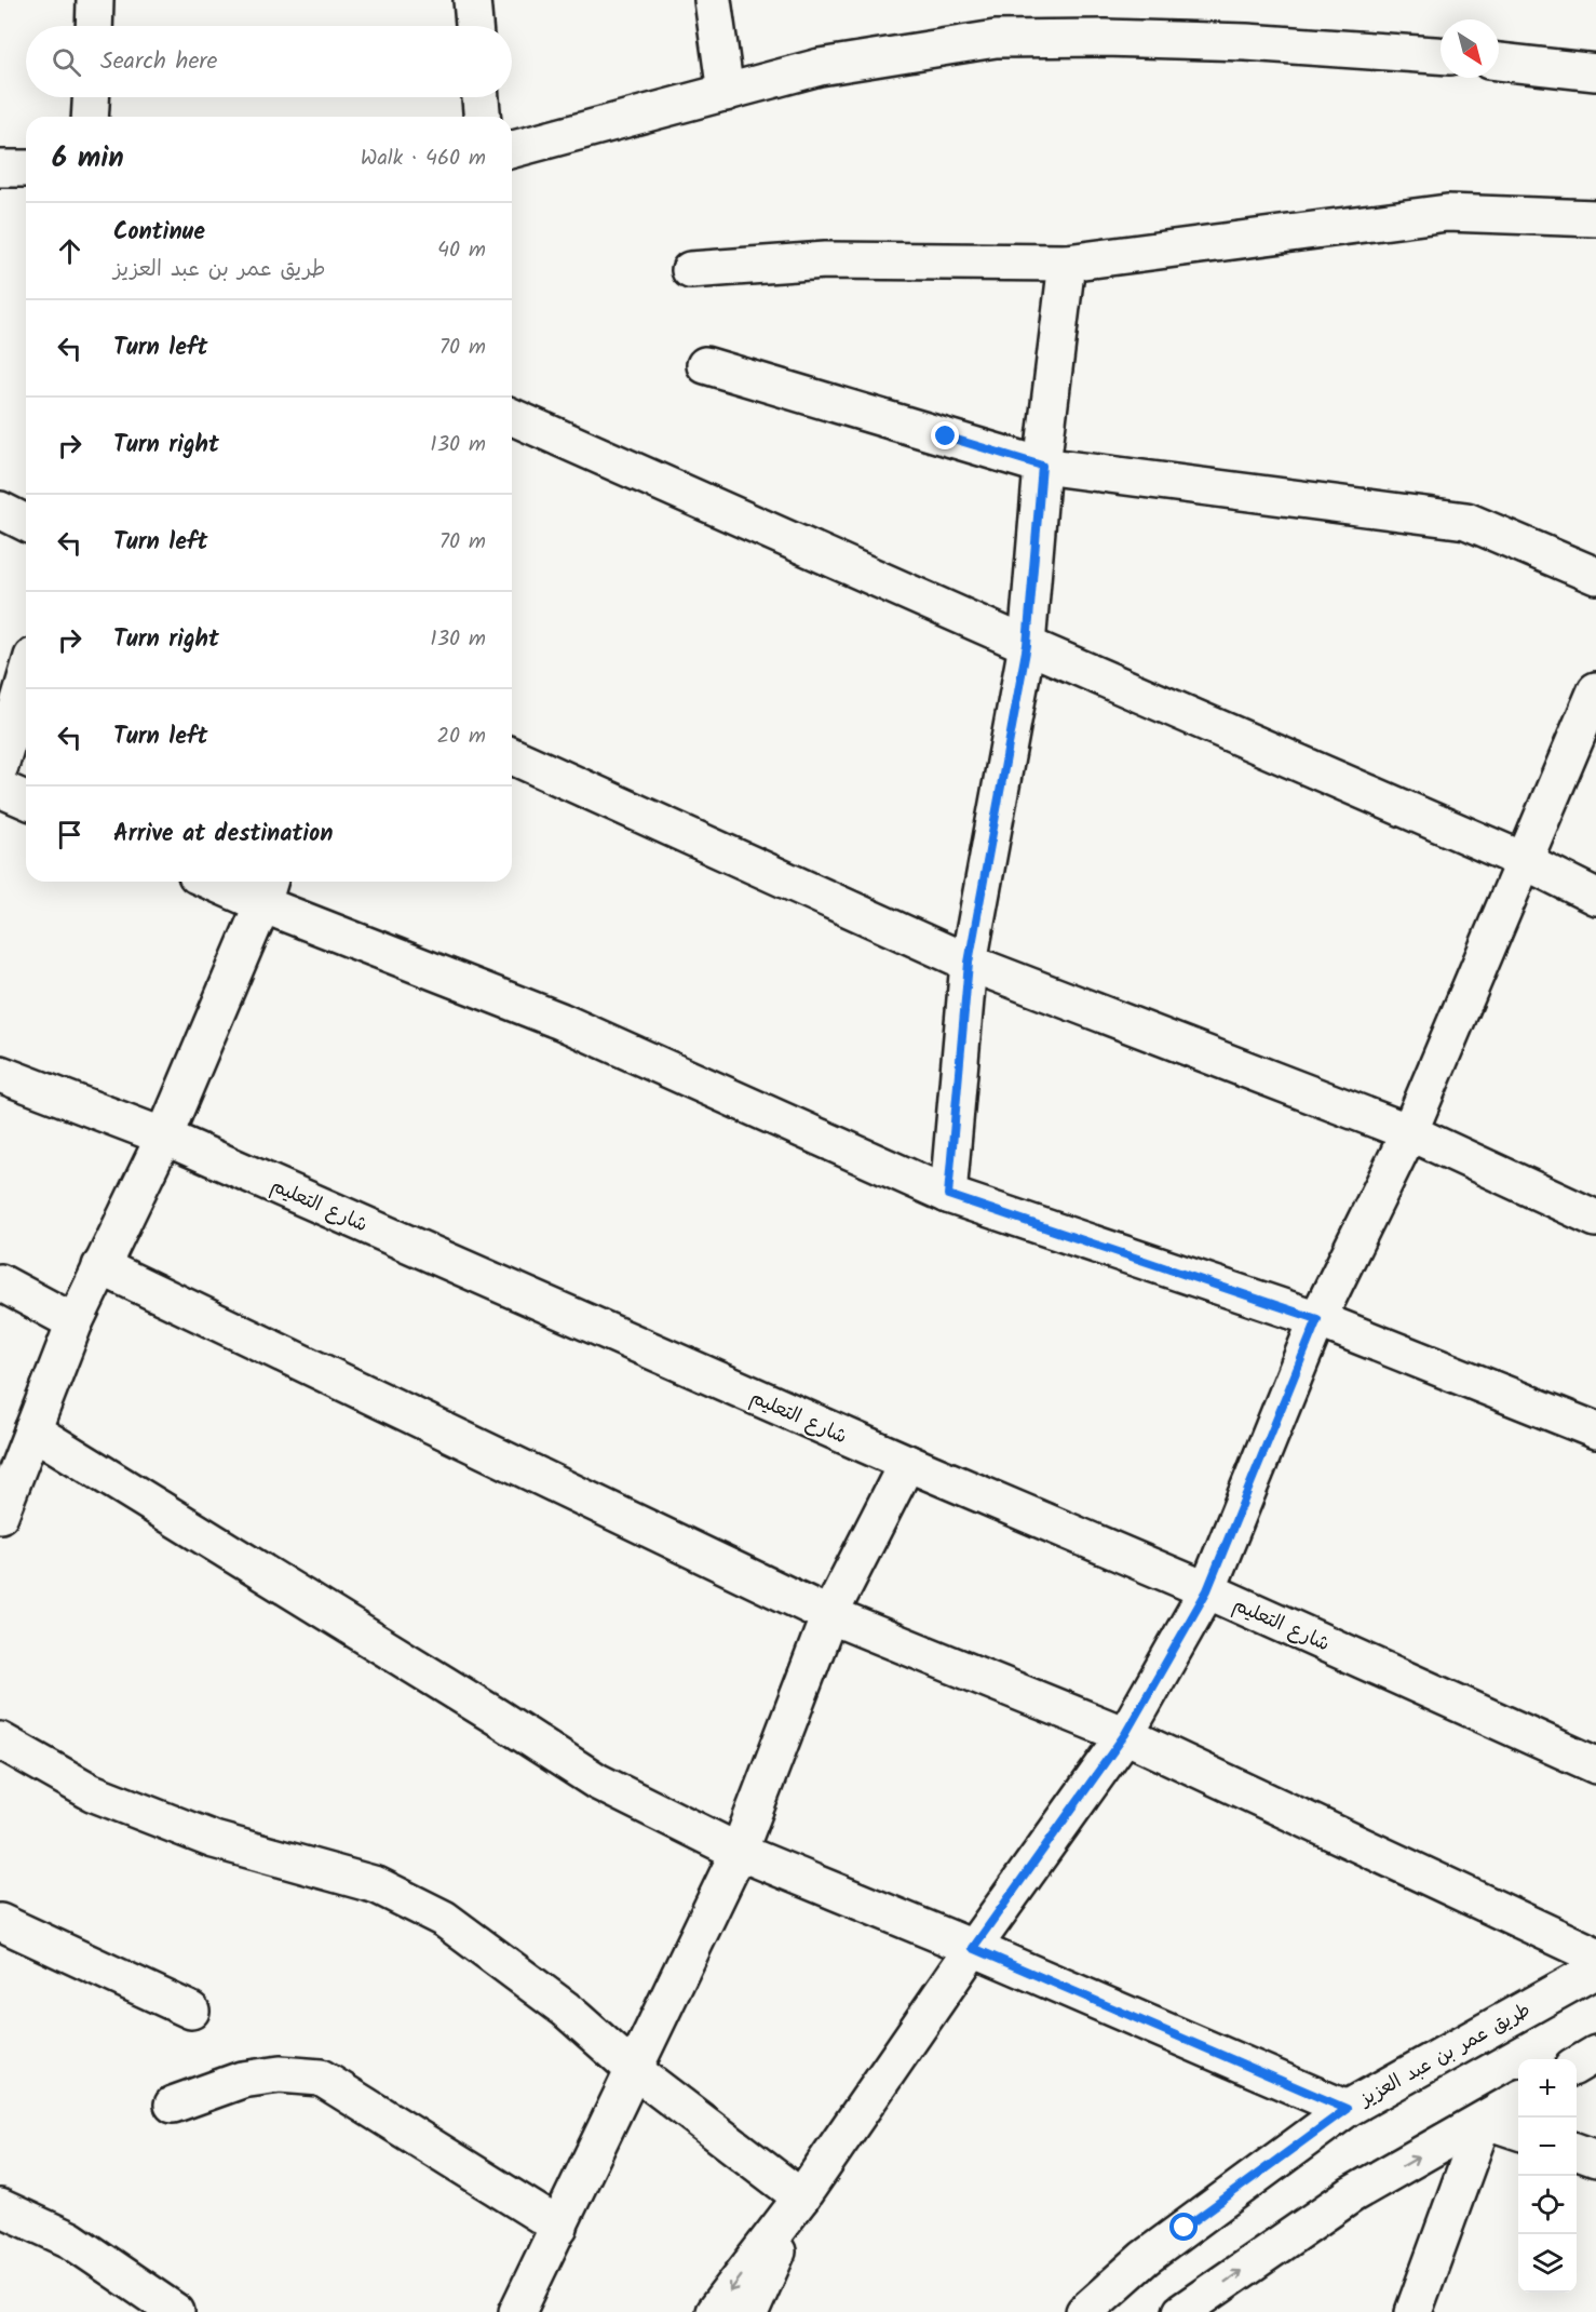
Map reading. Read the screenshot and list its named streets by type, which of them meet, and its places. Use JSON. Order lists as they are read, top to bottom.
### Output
{
  "streets": {
    "street": ["شارع التعليم", "طريق عمر بن عبد العزيز"]
  },
  "north": "bottom right",
  "page": {
    "search": "Search here",
    "heading": ["6 min", "Walk · 460 m"],
    "list": [
      ["Continue", "طريق عمر بن عبد العزيز", "40 m"],
      ["Turn left", "70 m"],
      ["Turn right", "130 m"],
      ["Turn left", "70 m"],
      ["Turn right", "130 m"],
      ["Turn left", "20 m"],
      "Arrive at destination"
    ],
    "map_buttons": ["+", "−"]
  }
}
